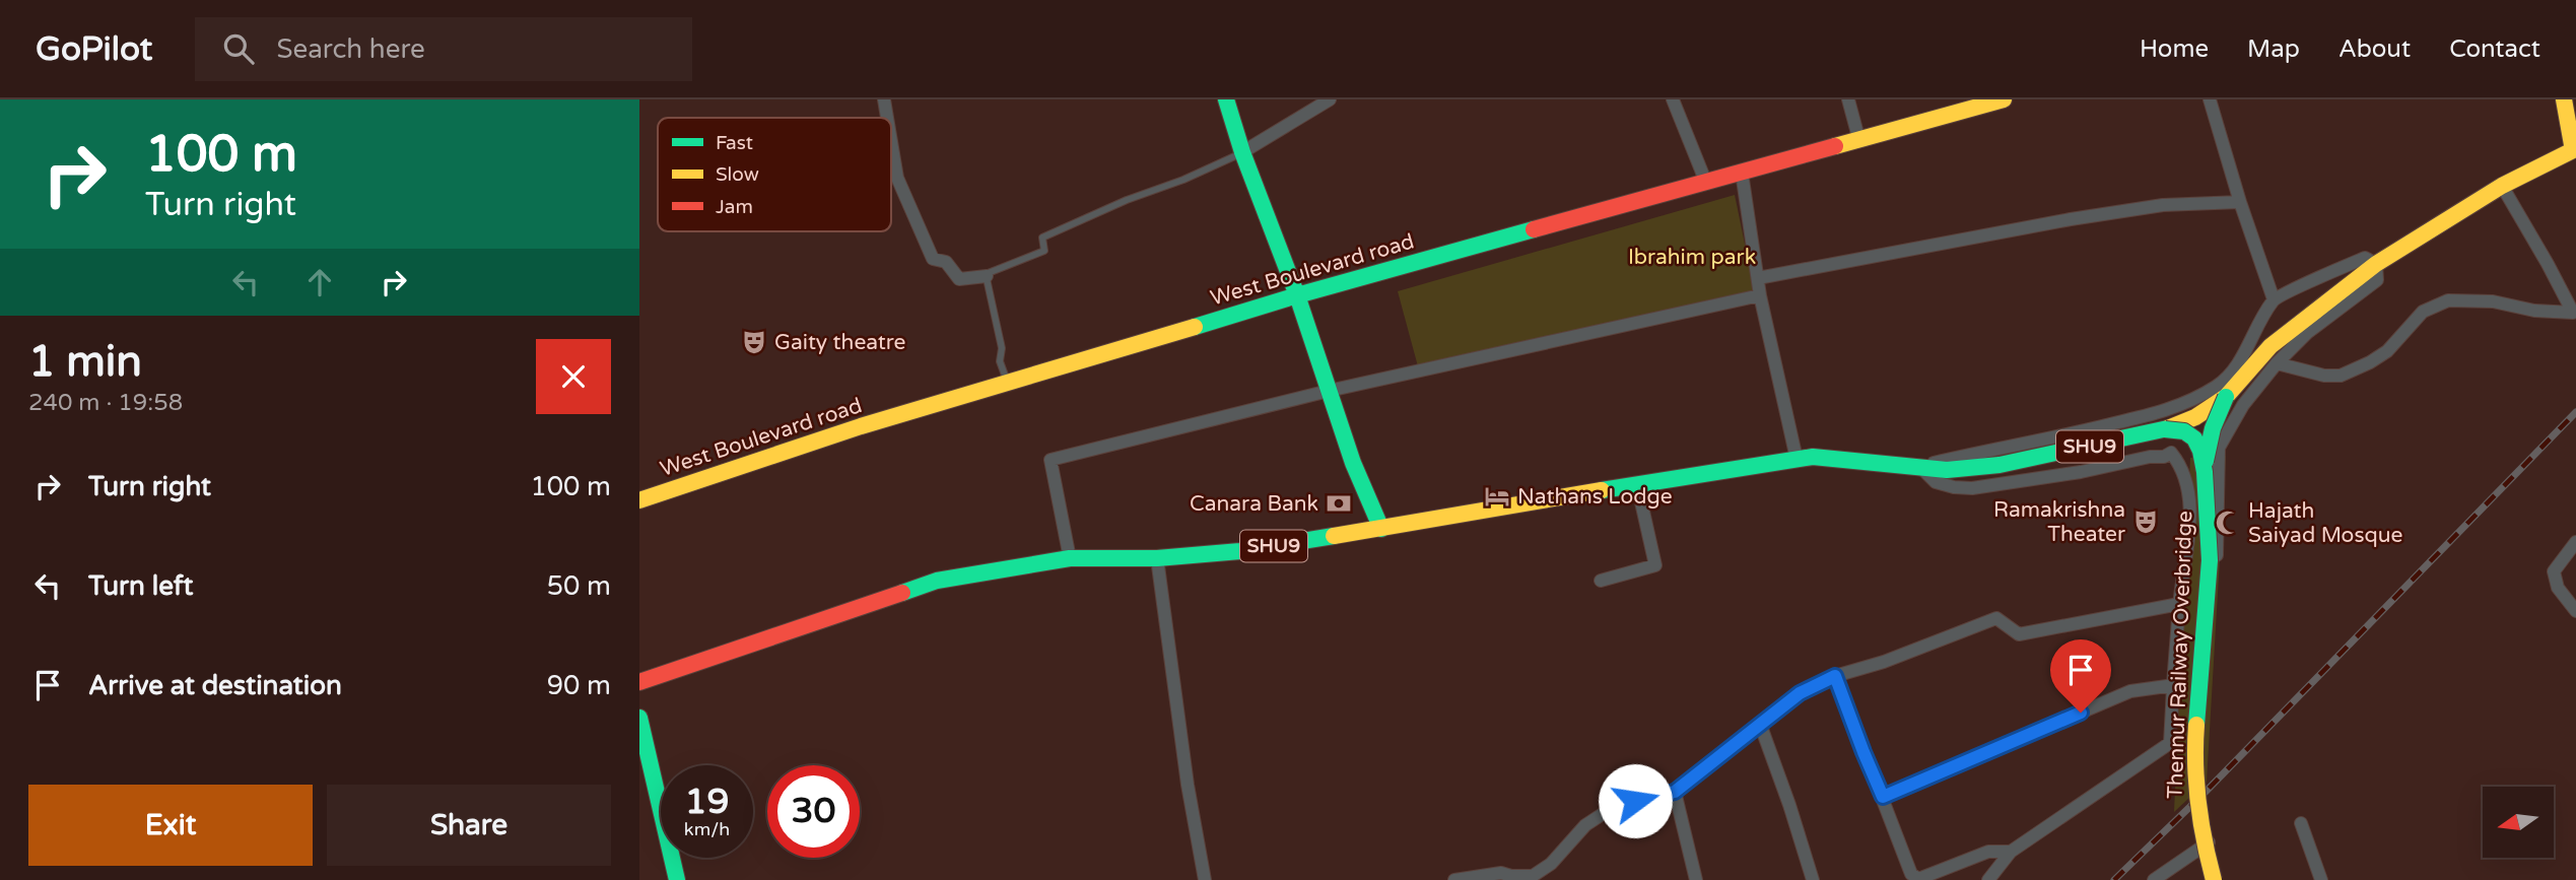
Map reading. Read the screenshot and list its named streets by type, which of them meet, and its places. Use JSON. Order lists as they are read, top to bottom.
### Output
{
  "streets": {
    "main road": ["West Boulevard road", "SHU9", "Thennur Railway Overbridge"]
  },
  "crossings": [
    ["SHU9", "Thennur Railway Overbridge"]
  ],
  "parks": ["Ibrahim park"],
  "places": {
    "theatre": ["Gaity theatre", "Ramakrishna Theater"],
    "hotel": ["Nathans Lodge"],
    "bank": ["Canara Bank"],
    "mosque": ["Hajath Saiyad Mosque"]
  },
  "legend": ["Fast", "Slow", "Jam"],
  "north": "left",
  "page": {
    "header": "GoPilot",
    "search": "Search here",
    "nav": [
      "Home",
      "Map",
      "About",
      "Contact"
    ],
    "turn": ["100 m", "Turn right"],
    "heading": ["1 min", "240 m · 19:58"],
    "list": [
      {
        "name": "Turn right",
        "value": "100 m"
      },
      {
        "name": "Turn left",
        "value": "50 m"
      },
      {
        "name": "Arrive at destination",
        "value": "90 m"
      }
    ],
    "speed": "19 km/h",
    "limit": "30",
    "buttons": ["Exit", "Share"]
  }
}
